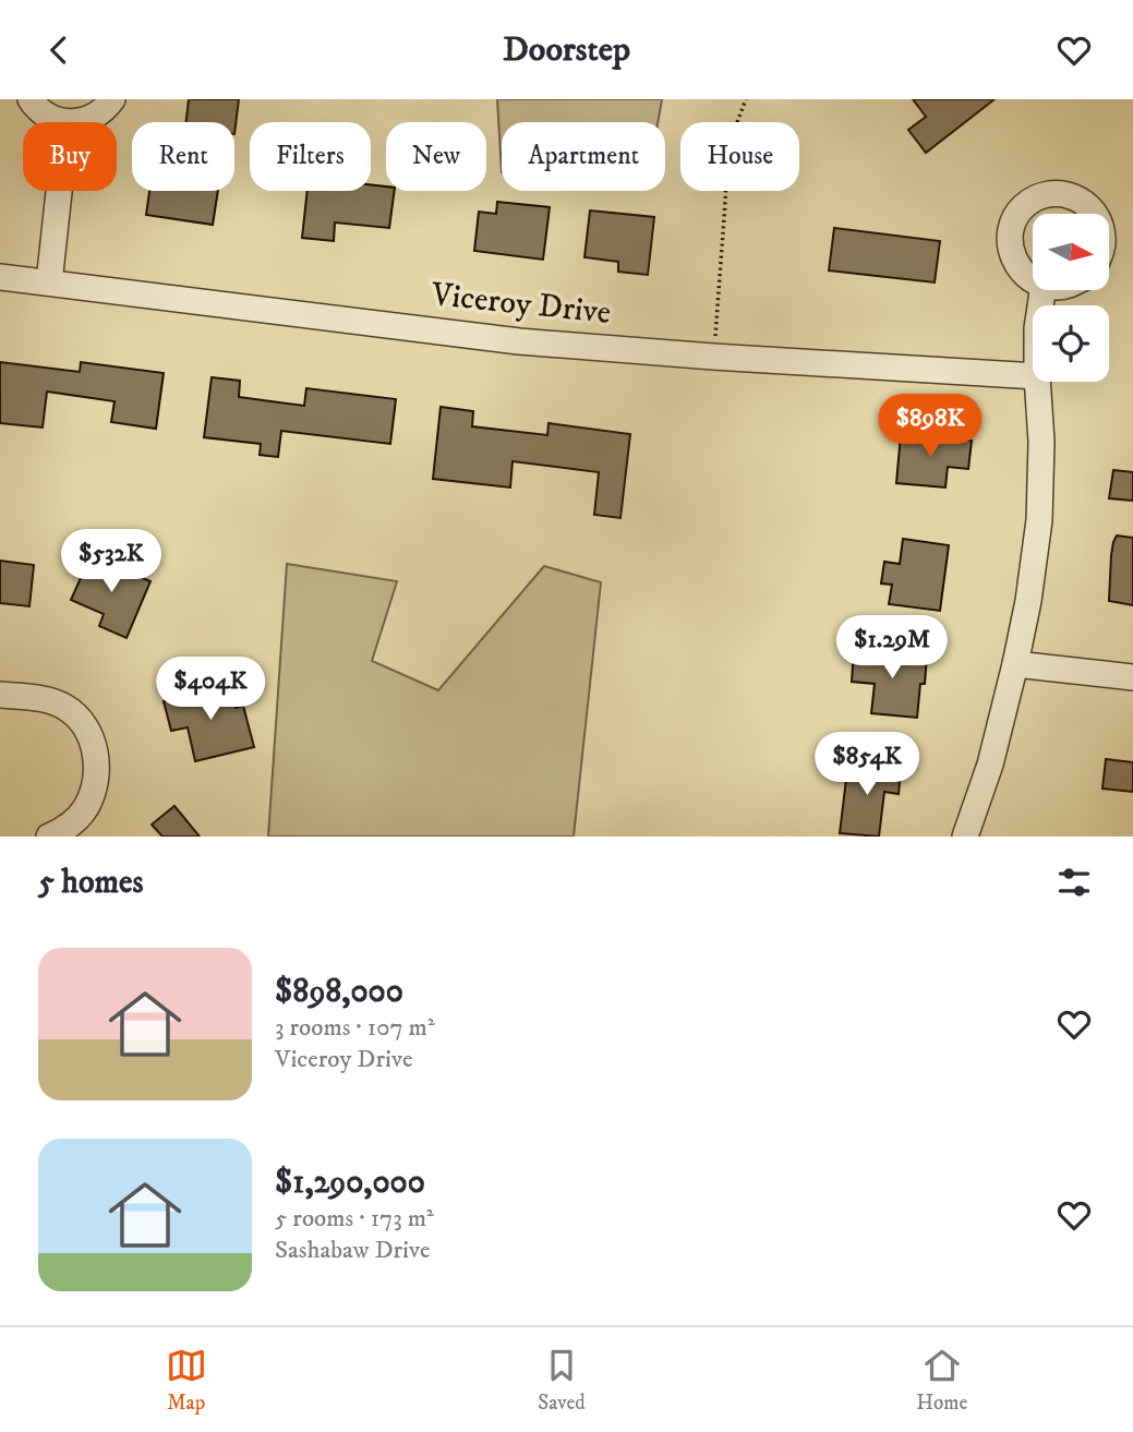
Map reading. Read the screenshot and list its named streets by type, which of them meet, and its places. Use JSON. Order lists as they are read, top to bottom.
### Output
{
  "streets": {
    "street": ["Viceroy Drive"]
  },
  "north": "right",
  "page": {
    "header": "Doorstep",
    "chip": [
      "Buy",
      "Rent",
      "Filters",
      "New",
      "Apartment",
      "House"
    ],
    "price": [
      "$898K",
      "$532K",
      "$1.29M",
      "$404K",
      "$854K"
    ],
    "heading": "5 homes",
    "list": [
      {
        "name": "$898,000",
        "note": "3 rooms · 107 m² · Viceroy Drive"
      },
      {
        "name": "$1,290,000",
        "note": "5 rooms · 173 m² · Sashabaw Drive"
      }
    ],
    "tabs": ["Map", "Saved", "Home"]
  }
}
